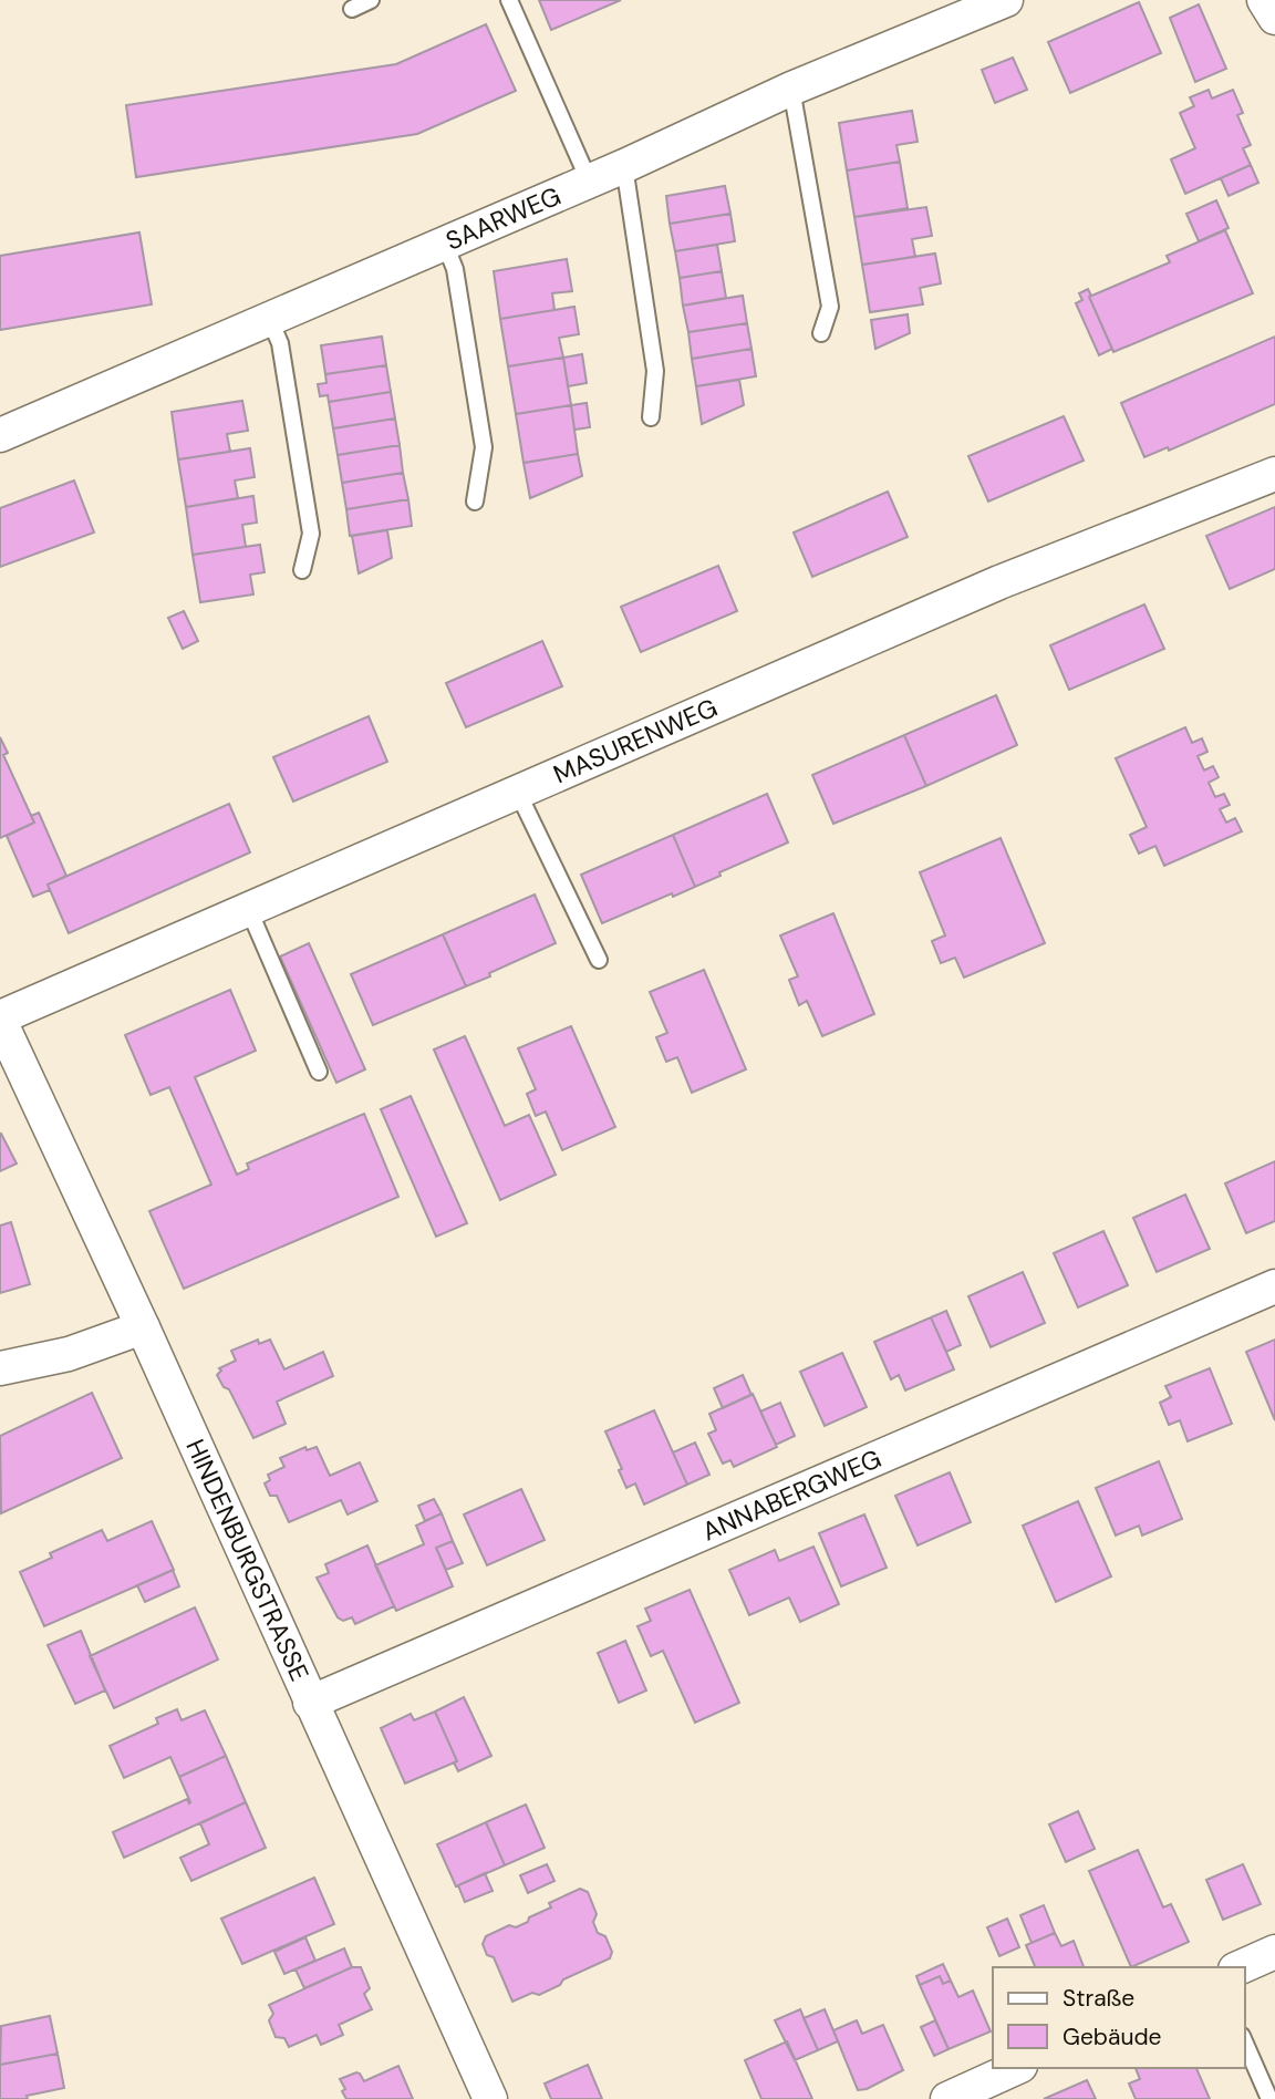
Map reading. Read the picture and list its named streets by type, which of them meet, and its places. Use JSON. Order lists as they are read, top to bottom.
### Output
{
  "streets": {
    "street": [
      "SAARWEG",
      "MASURENWEG",
      "ANNABERGWEG",
      "HINDENBURGSTRASSE"
    ]
  },
  "crossings": [
    ["MASURENWEG", "HINDENBURGSTRASSE"],
    ["ANNABERGWEG", "HINDENBURGSTRASSE"]
  ],
  "legend": ["Straße", "Gebäude"]
}
